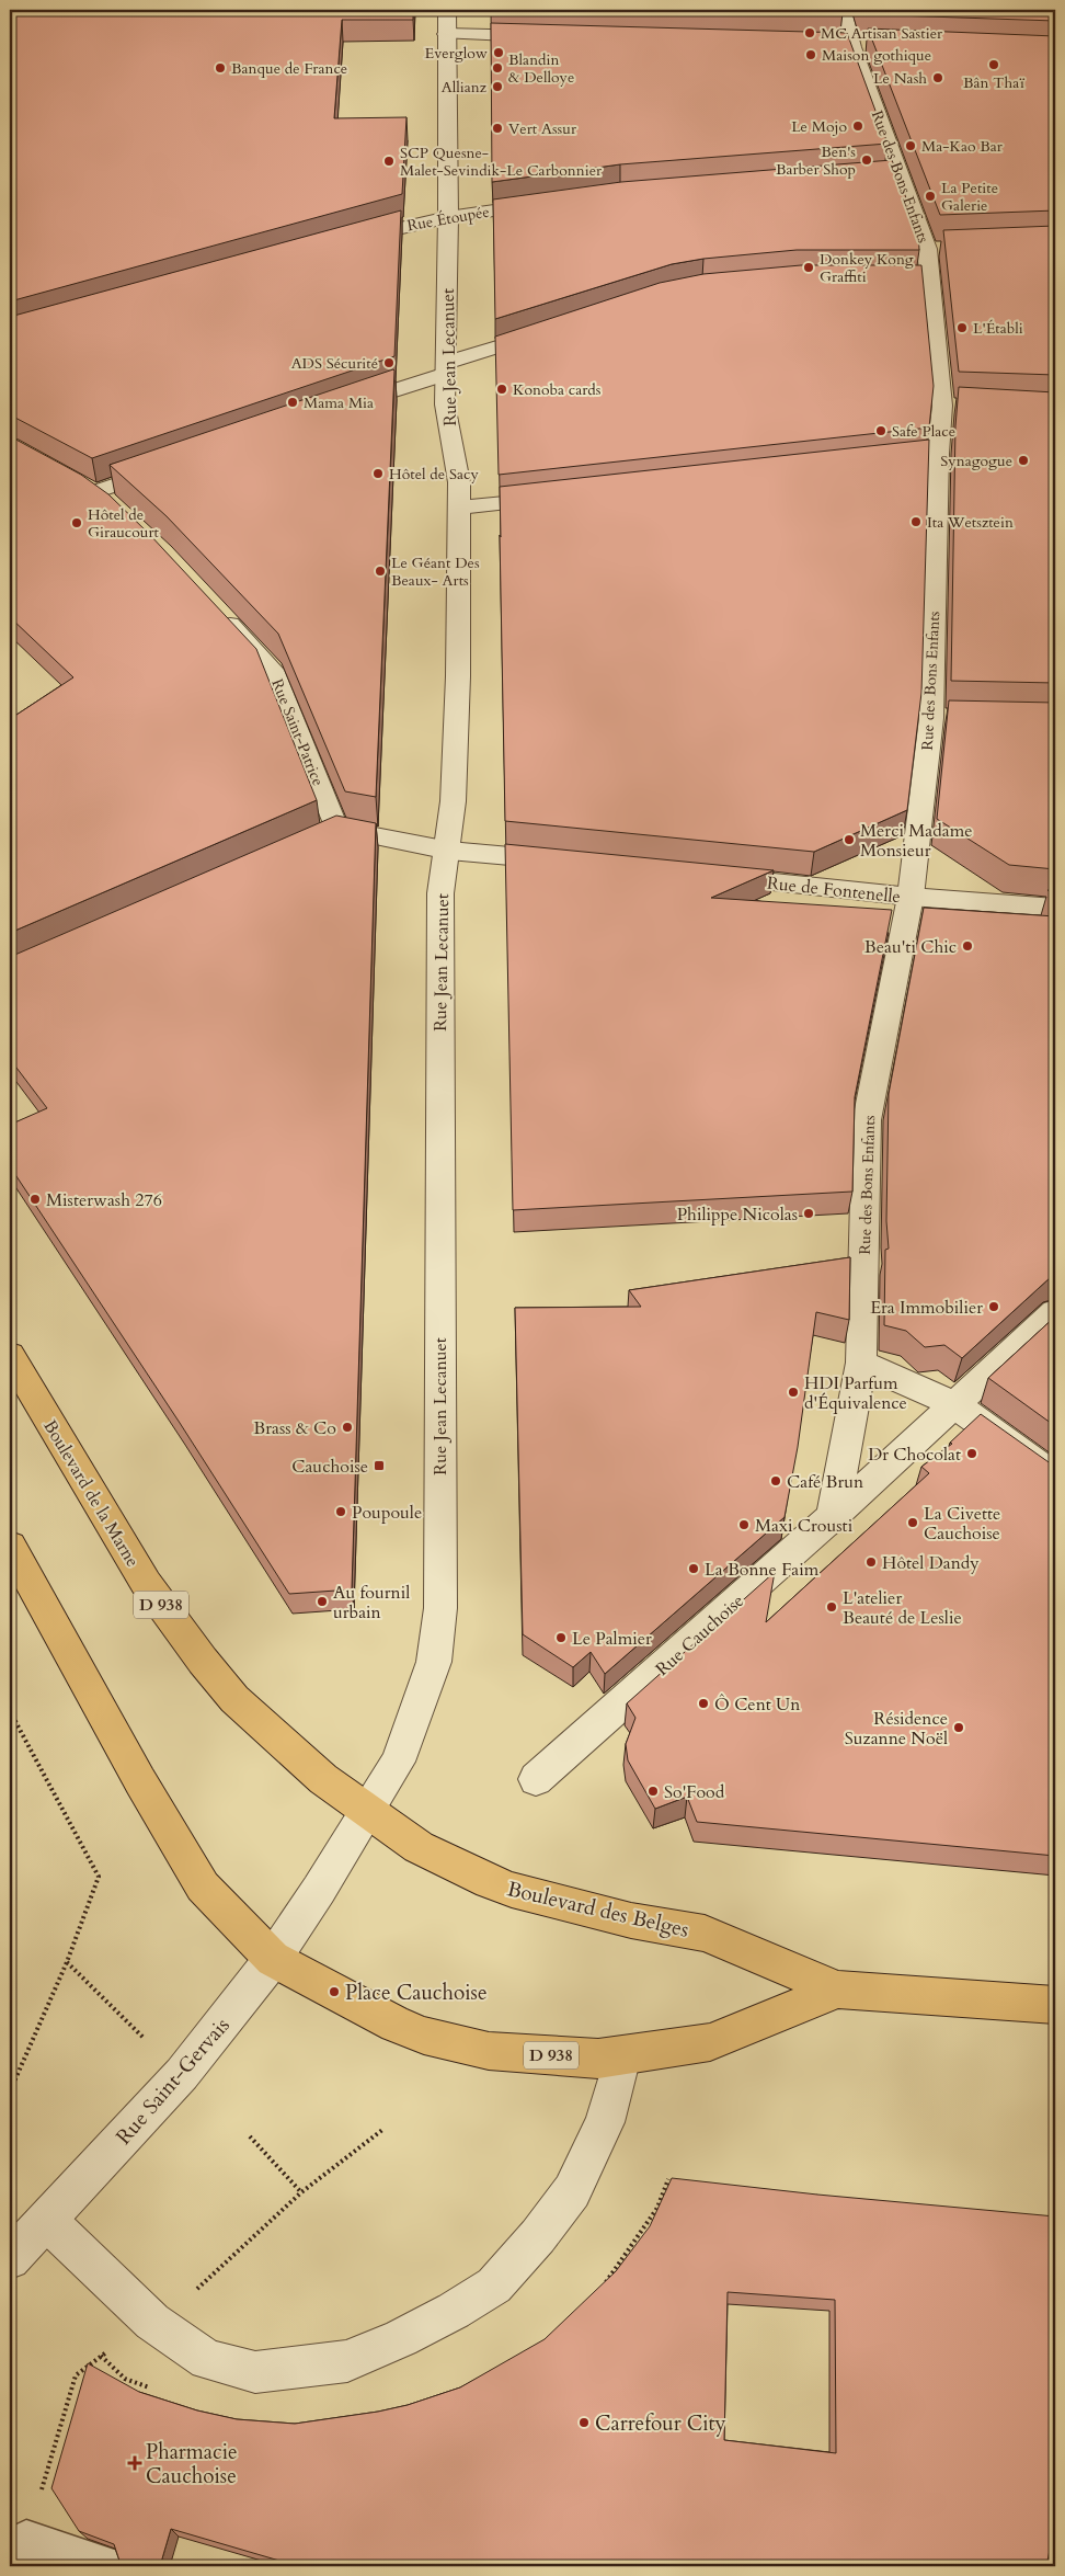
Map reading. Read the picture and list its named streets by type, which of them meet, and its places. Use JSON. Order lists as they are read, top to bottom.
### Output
{
  "streets": {
    "main road": ["Boulevard de la Marne", "D 938", "Boulevard des Belges"],
    "street": [
      "Rue des Bons Enfants",
      "Rue Étoupée",
      "Rue Jean Lecanuet",
      "Rue Saint-Patrice",
      "Rue de Fontenelle",
      "Rue Cauchoise",
      "Rue Saint-Gervais"
    ]
  },
  "crossings": [
    ["Rue des Bons Enfants", "Rue de Fontenelle"],
    ["Rue des Bons Enfants", "Rue Cauchoise"],
    ["Rue Étoupée", "Rue Jean Lecanuet"],
    ["Rue Jean Lecanuet", "Rue Saint-Patrice"],
    ["Rue Jean Lecanuet", "Boulevard de la Marne"],
    ["Rue Jean Lecanuet", "Boulevard des Belges"],
    ["Rue Jean Lecanuet", "Rue Saint-Gervais"],
    ["Boulevard de la Marne", "Boulevard des Belges"],
    ["D 938", "Boulevard des Belges"],
    ["D 938", "Rue Saint-Gervais"],
    ["Boulevard des Belges", "Rue Saint-Gervais"]
  ],
  "places": {
    "other": [
      "MC Artisan Sastier",
      "Everglow",
      "Maison gothique",
      "Bân Thaï",
      "Banque de France",
      "Blandin & Delloye",
      "Le Nash",
      "Allianz",
      "Le Mojo",
      "Vert Assur",
      "Ma-Kao Bar",
      "Ben's Barber Shop",
      "SCP Quesne- Malet-Sevindik-Le Carbonnier",
      "La Petite Galerie",
      "Donkey Kong Graffiti",
      "L'Établi",
      "ADS Sécurité",
      "Konoba cards",
      "Mama Mia",
      "Safe Place",
      "Synagogue",
      "Hôtel de Sacy",
      "Ita Wetsztein",
      "Hôtel de Giraucourt",
      "Le Géant Des Beaux- Arts",
      "Merci Madame Monsieur",
      "Beau'ti Chic",
      "Misterwash 276",
      "Philippe Nicolas",
      "Era Immobilier",
      "HDI Parfum d'Équivalence",
      "Brass & Co",
      "Dr Chocolat",
      "Café Brun",
      "Poupoule",
      "La Civette Cauchoise",
      "Maxi Crousti",
      "Hôtel Dandy",
      "La Bonne Faim",
      "Au fournil urbain",
      "L'atelier Beauté de Leslie",
      "Le Palmier",
      "Ô Cent Un",
      "Résidence Suzanne Noël",
      "So'Food",
      "Place Cauchoise",
      "Carrefour City"
    ],
    "transit": ["Cauchoise"],
    "health": ["Pharmacie Cauchoise"]
  }
}
